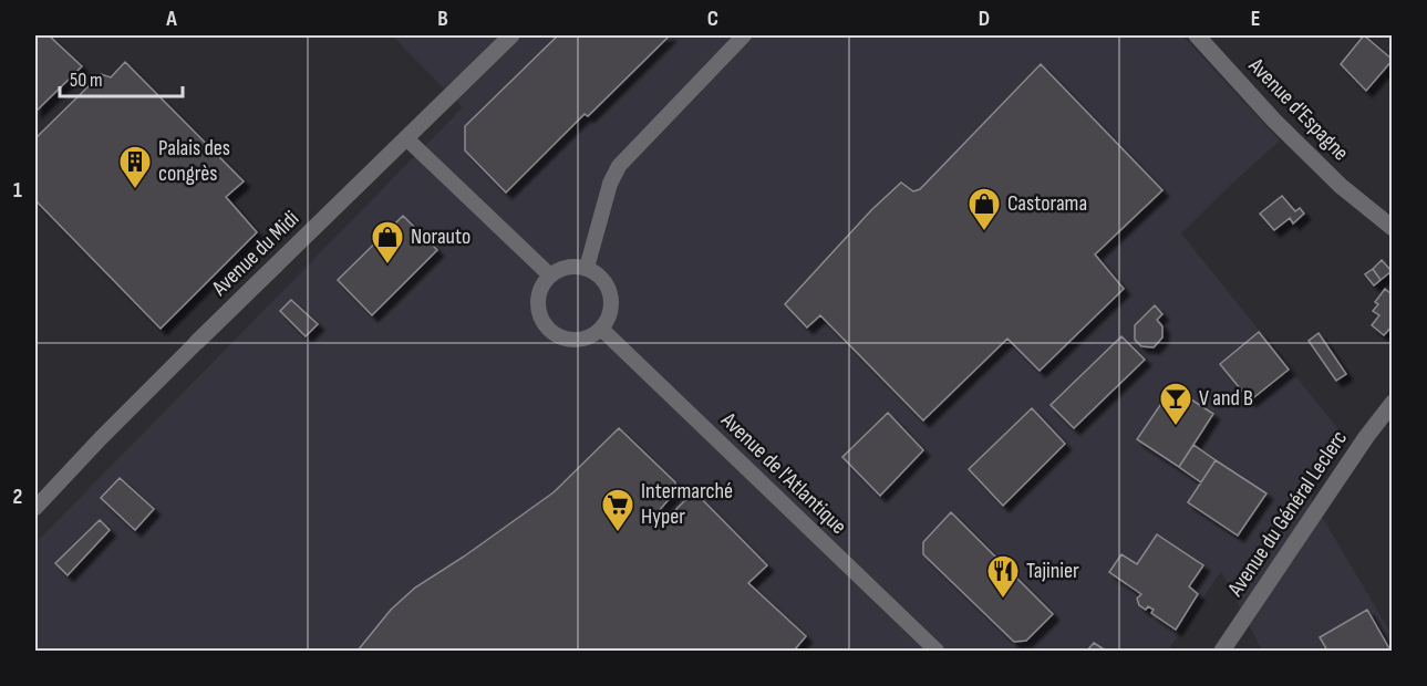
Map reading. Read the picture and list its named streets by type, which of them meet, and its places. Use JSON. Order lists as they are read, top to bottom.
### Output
{
  "streets": {
    "street": [
      "Avenue d'Espagne",
      "Avenue du Midi",
      "Avenue de l'Atlantique",
      "Avenue du Général Leclerc"
    ]
  },
  "places": {
    "building": ["Palais des congrès"],
    "shop": ["Castorama", "Norauto"],
    "bar": ["V and B"],
    "supermarket": ["Intermarché Hyper"],
    "restaurant": ["Tajinier"]
  },
  "scale_bar": "50 m",
  "grid": {
    "columns": [
      "A",
      "B",
      "C",
      "D",
      "E"
    ],
    "rows": ["1", "2"]
  }
}
